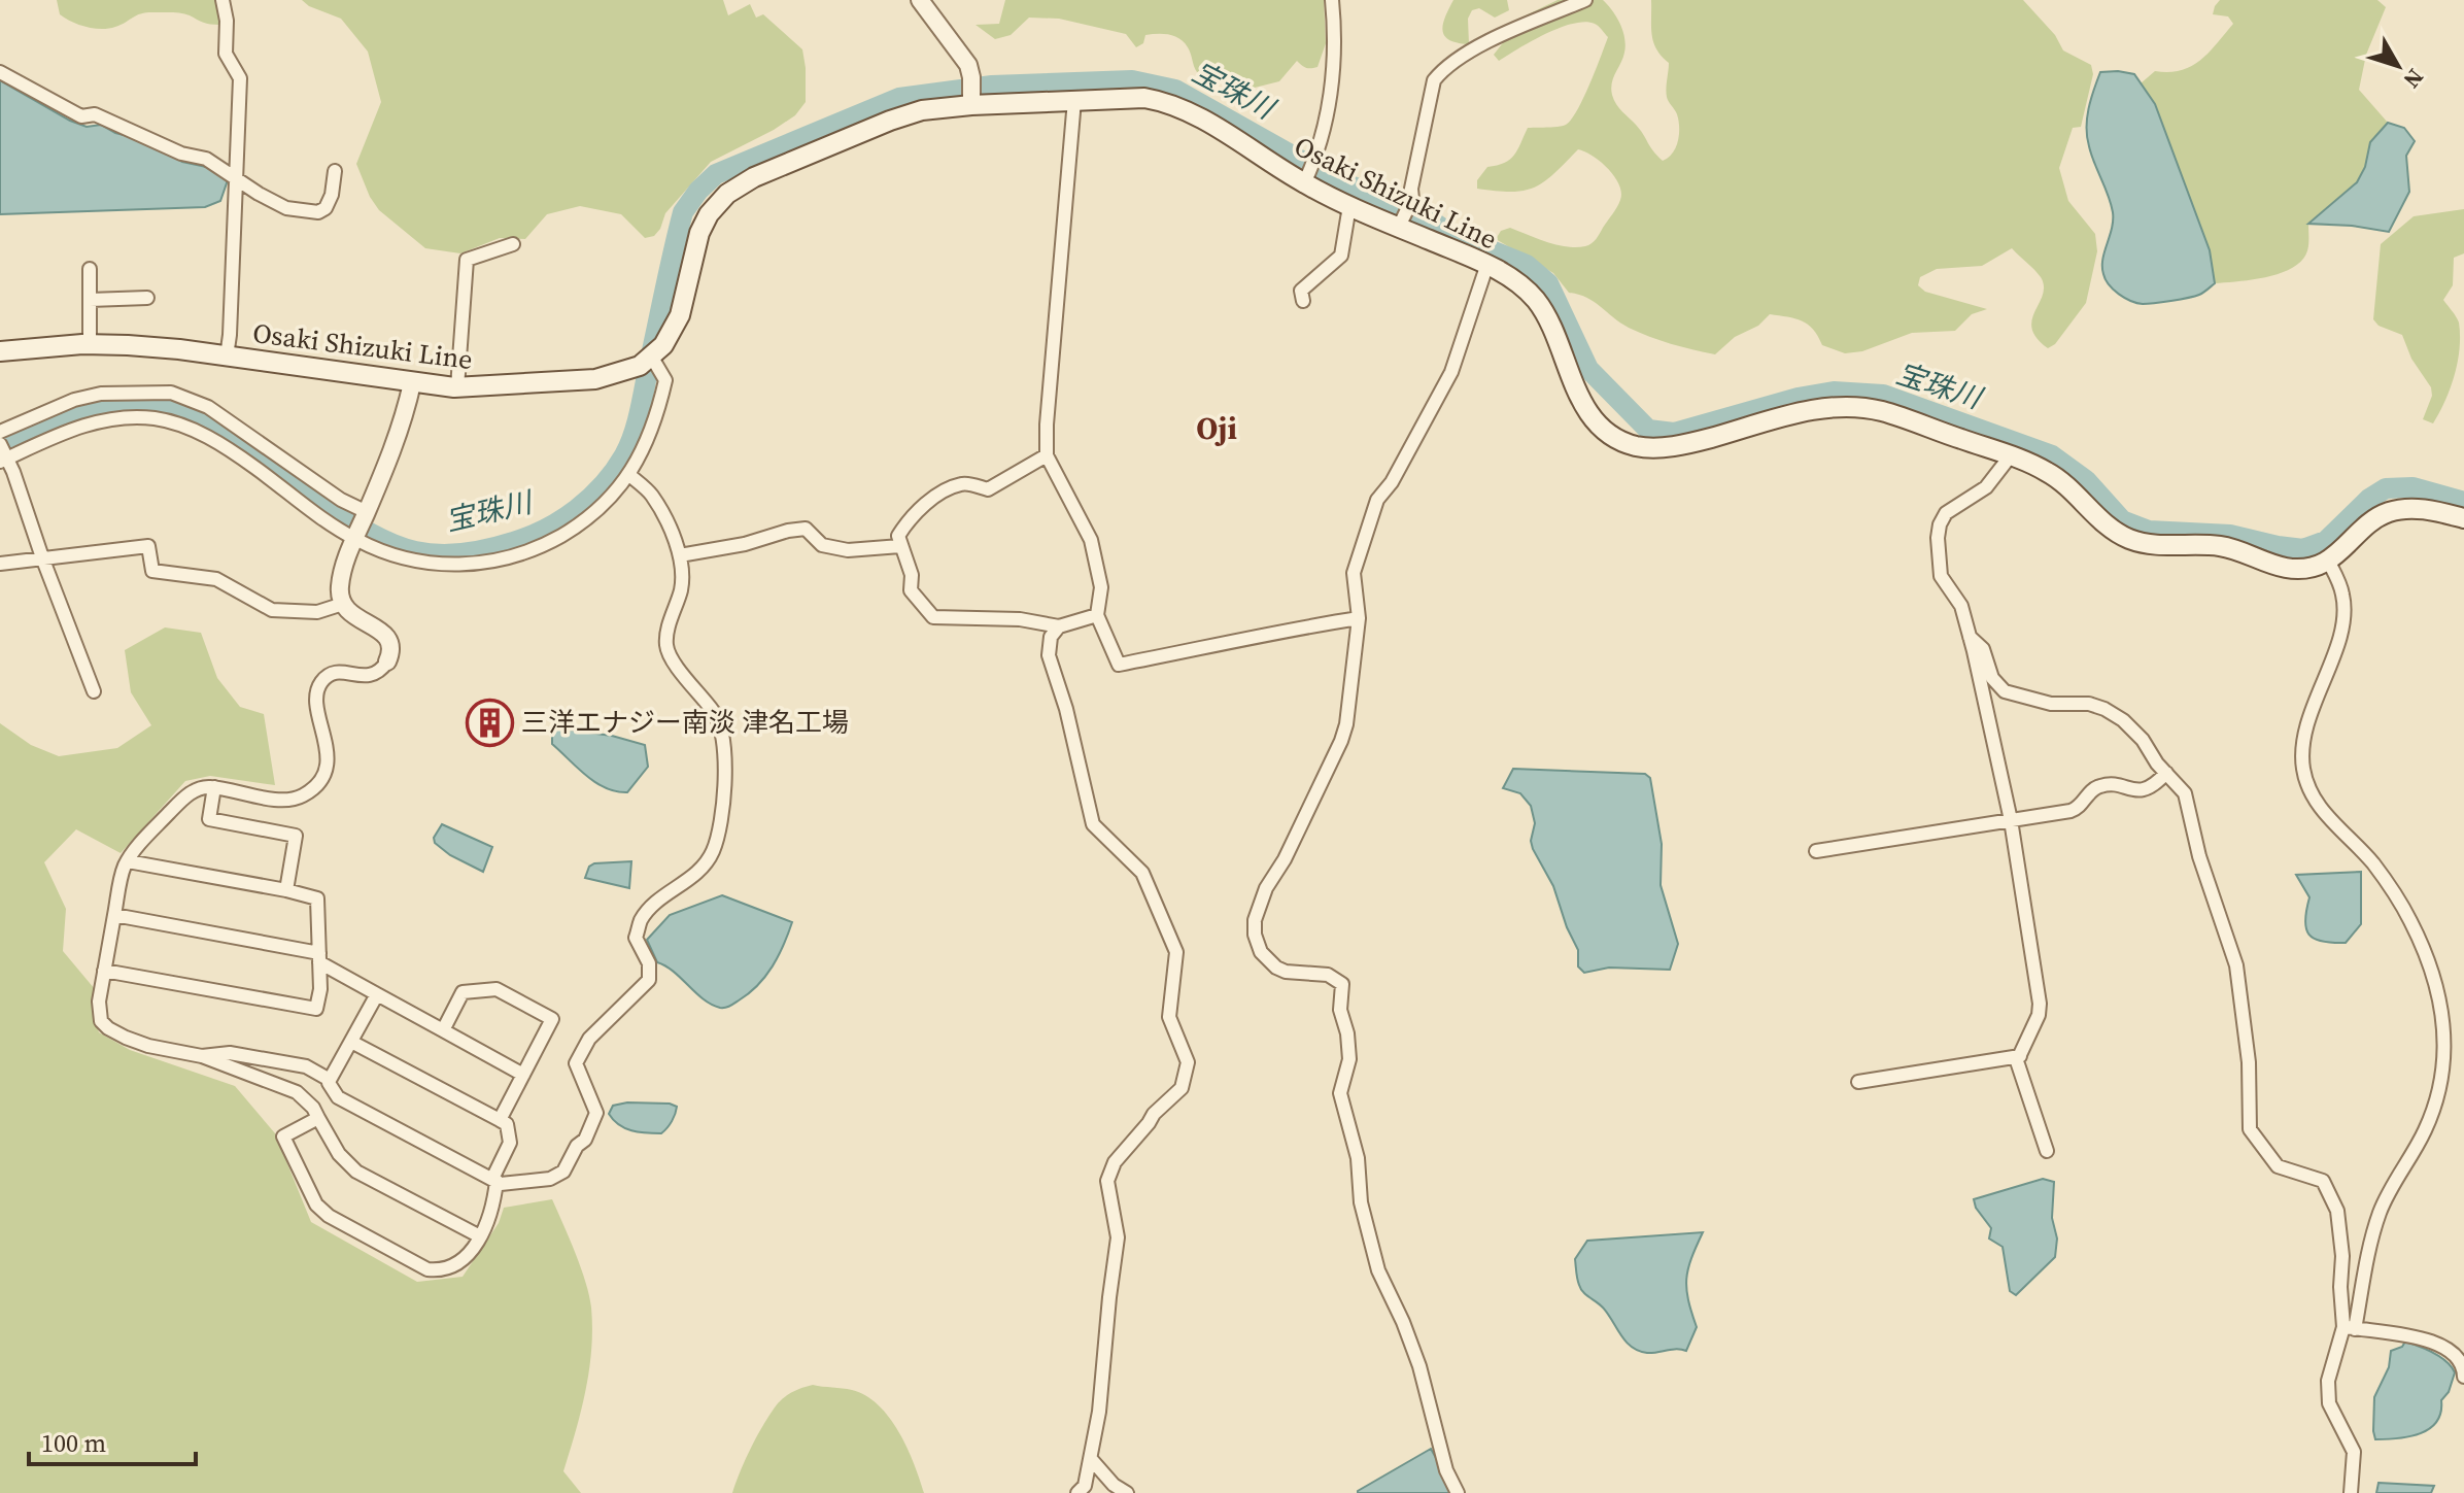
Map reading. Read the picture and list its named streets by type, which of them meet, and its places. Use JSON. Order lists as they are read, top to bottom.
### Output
{
  "streets": {
    "main road": ["Osaki Shizuki Line"]
  },
  "districts": ["Oji"],
  "water": ["宝珠川"],
  "places": {
    "building": ["三洋エナジー南淡 津名工場"]
  },
  "scale_bar": "100 m",
  "north": "bottom right"
}
